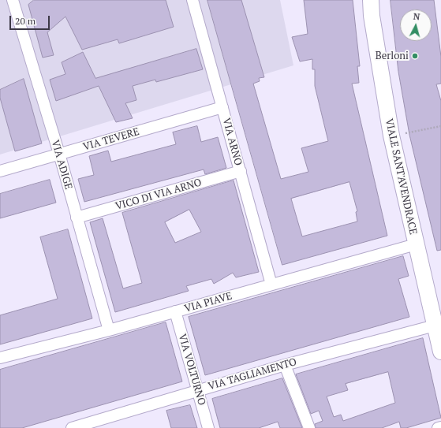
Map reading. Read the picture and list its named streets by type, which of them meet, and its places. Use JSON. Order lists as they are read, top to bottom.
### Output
{
  "streets": {
    "main road": ["VIALE SANT'AVENDRACE"],
    "street": [
      "VIA TEVERE",
      "VIA ARNO",
      "VIA ADIGE",
      "VICO DI VIA ARNO",
      "VIA PIAVE",
      "VIA VOLTURNO",
      "VIA TAGLIAMENTO"
    ]
  },
  "crossings": [
    ["VIA TEVERE", "VIA ARNO"],
    ["VIA TEVERE", "VIA ADIGE"],
    ["VIA ARNO", "VICO DI VIA ARNO"],
    ["VIA ARNO", "VIA PIAVE"],
    ["VIA ADIGE", "VICO DI VIA ARNO"],
    ["VIA ADIGE", "VIA PIAVE"],
    ["VIALE SANT'AVENDRACE", "VIA PIAVE"],
    ["VIALE SANT'AVENDRACE", "VIA TAGLIAMENTO"],
    ["VIA PIAVE", "VIA VOLTURNO"],
    ["VIA VOLTURNO", "VIA TAGLIAMENTO"]
  ],
  "places": ["Berloni"],
  "scale_bar": "20 m",
  "north": "top"
}
